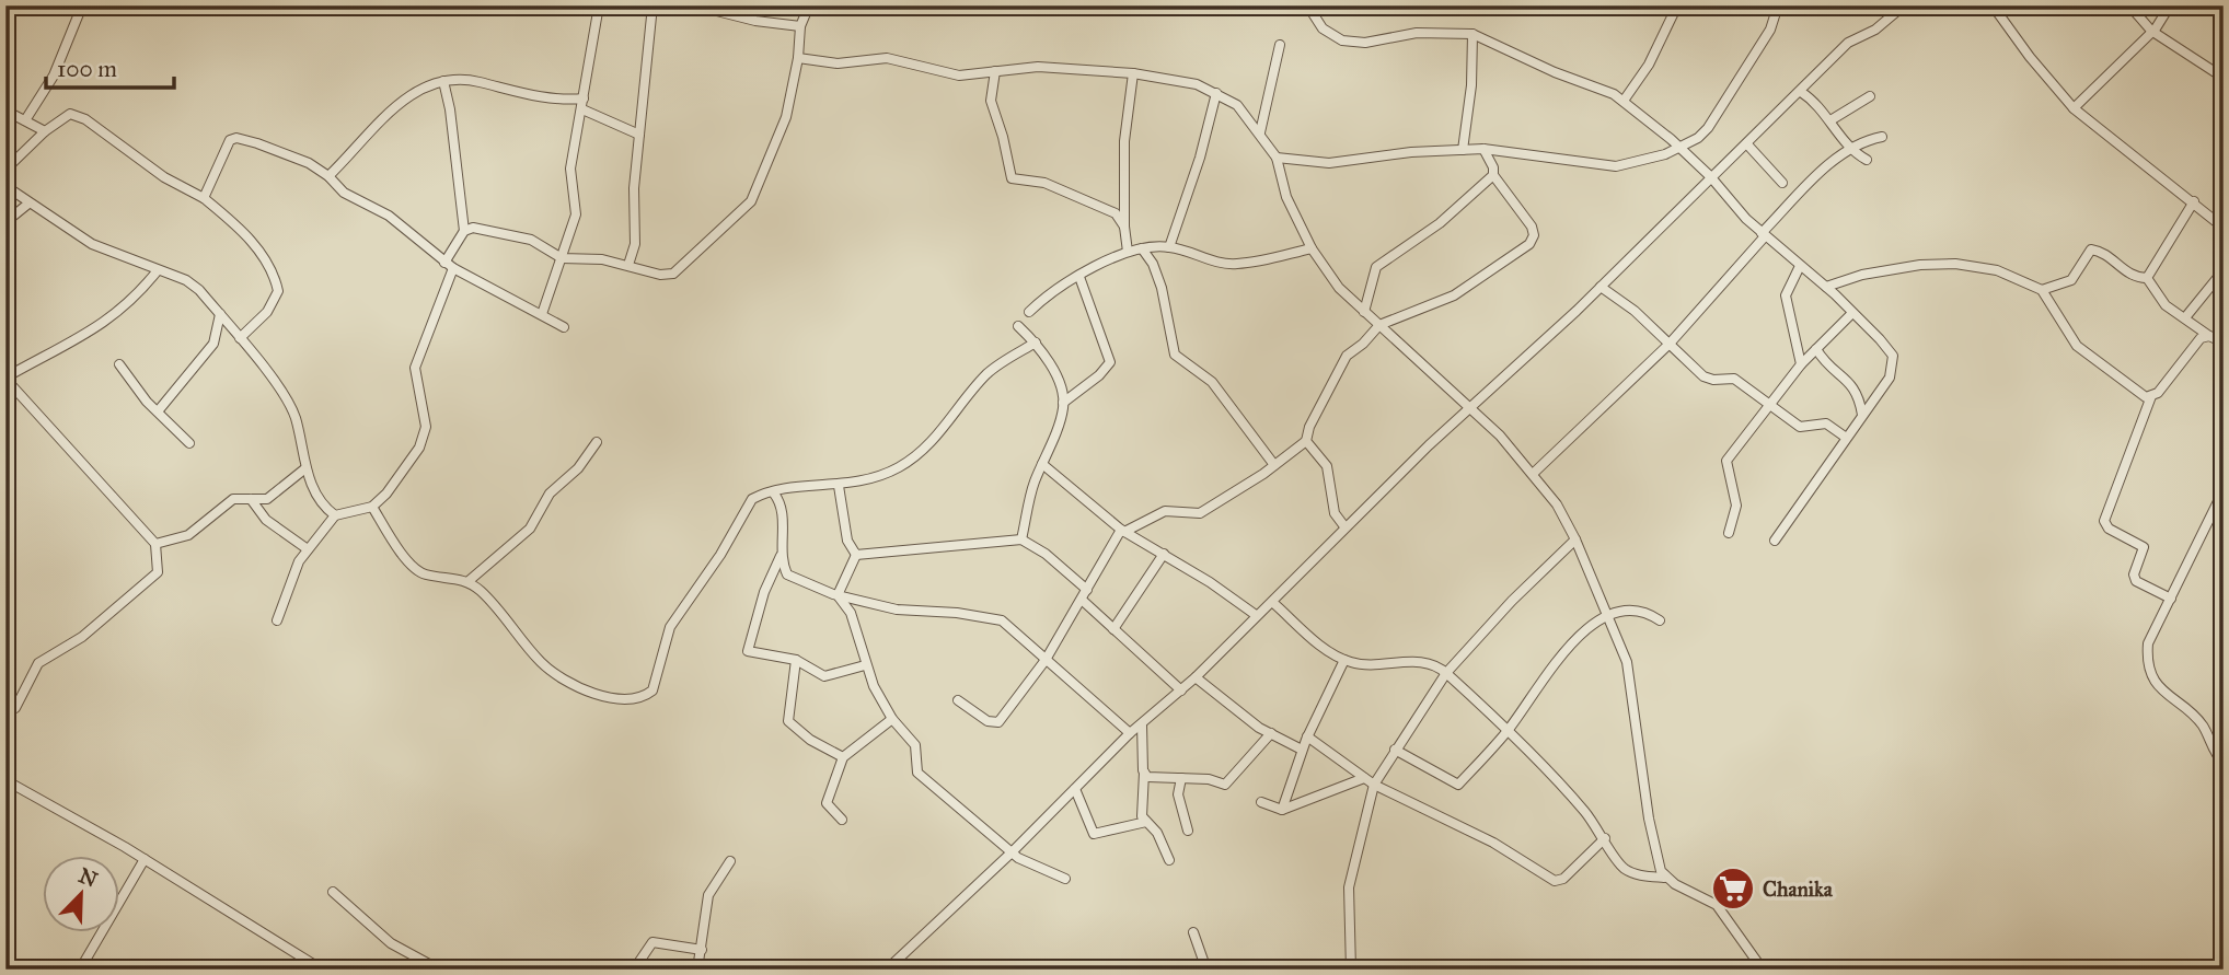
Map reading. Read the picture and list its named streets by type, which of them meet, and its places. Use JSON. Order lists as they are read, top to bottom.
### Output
{
  "places": {
    "supermarket": ["Chanika"]
  },
  "scale_bar": "100 m",
  "north": "top right"
}
